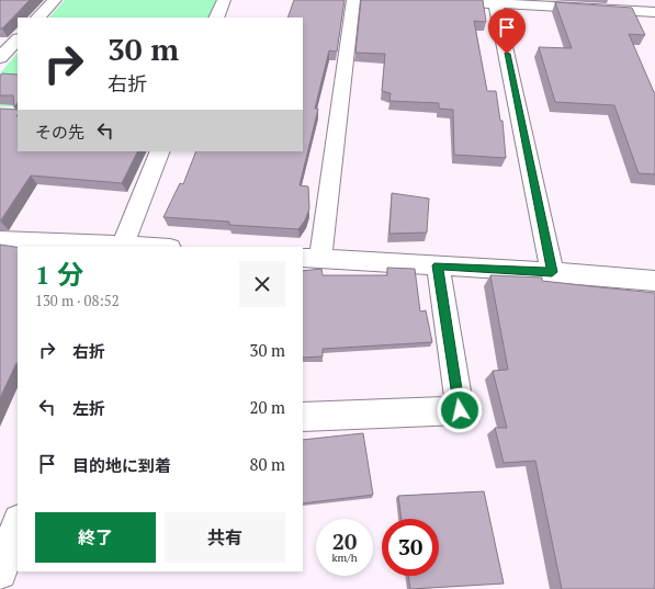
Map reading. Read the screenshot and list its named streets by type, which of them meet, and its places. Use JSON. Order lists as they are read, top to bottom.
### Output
{
  "page": {
    "turn": ["30 m", "右折"],
    "then": "その先",
    "heading": ["1 分", "130 m · 08:52"],
    "list": [
      {
        "name": "右折",
        "value": "30 m"
      },
      {
        "name": "左折",
        "value": "20 m"
      },
      {
        "name": "目的地に到着",
        "value": "80 m"
      }
    ],
    "buttons": ["終了", "共有"],
    "speed": "20 km/h",
    "limit": "30"
  }
}
